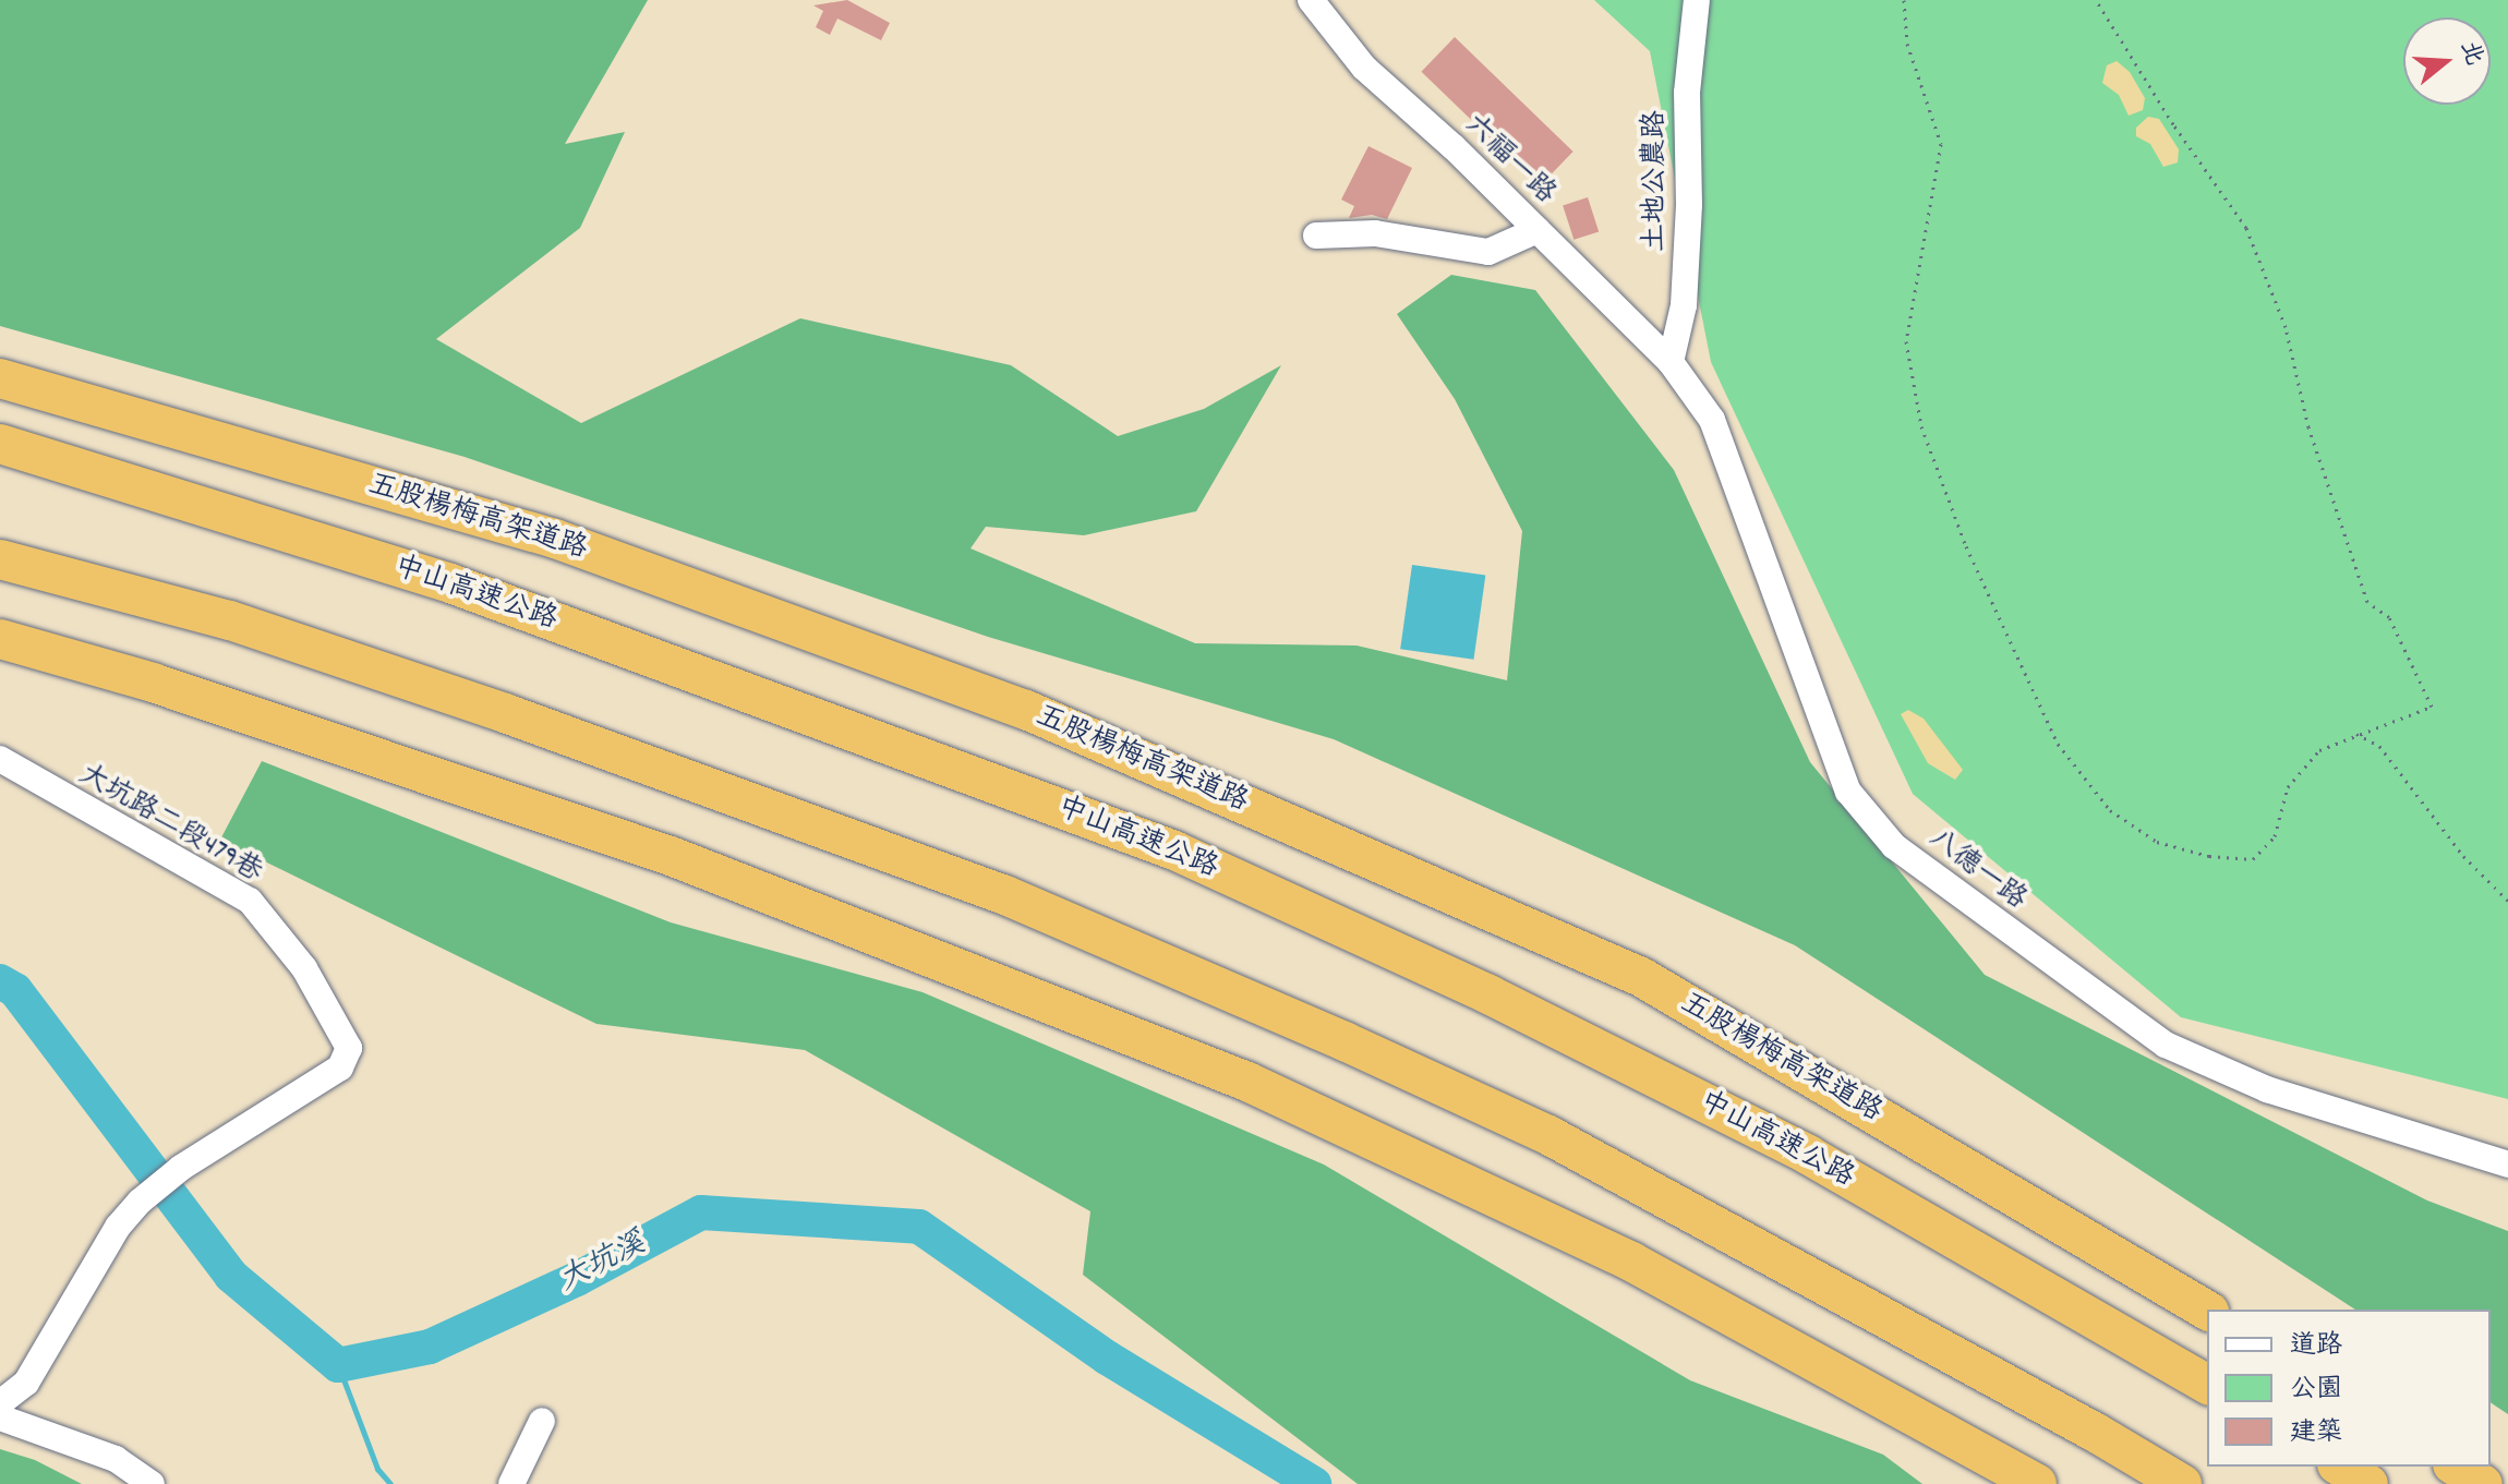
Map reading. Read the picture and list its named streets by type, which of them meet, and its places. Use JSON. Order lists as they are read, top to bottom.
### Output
{
  "streets": {
    "highway": ["五股楊梅高架道路", "中山高速公路"],
    "street": [
      "六福一路",
      "土地公農路",
      "大坑路二段479巷",
      "八德一路"
    ]
  },
  "crossings": [
    ["六福一路", "土地公農路"],
    ["六福一路", "八德一路"],
    ["土地公農路", "八德一路"]
  ],
  "water": ["大坑溪"],
  "legend": ["道路", "公園", "建築"],
  "north": "right"
}
